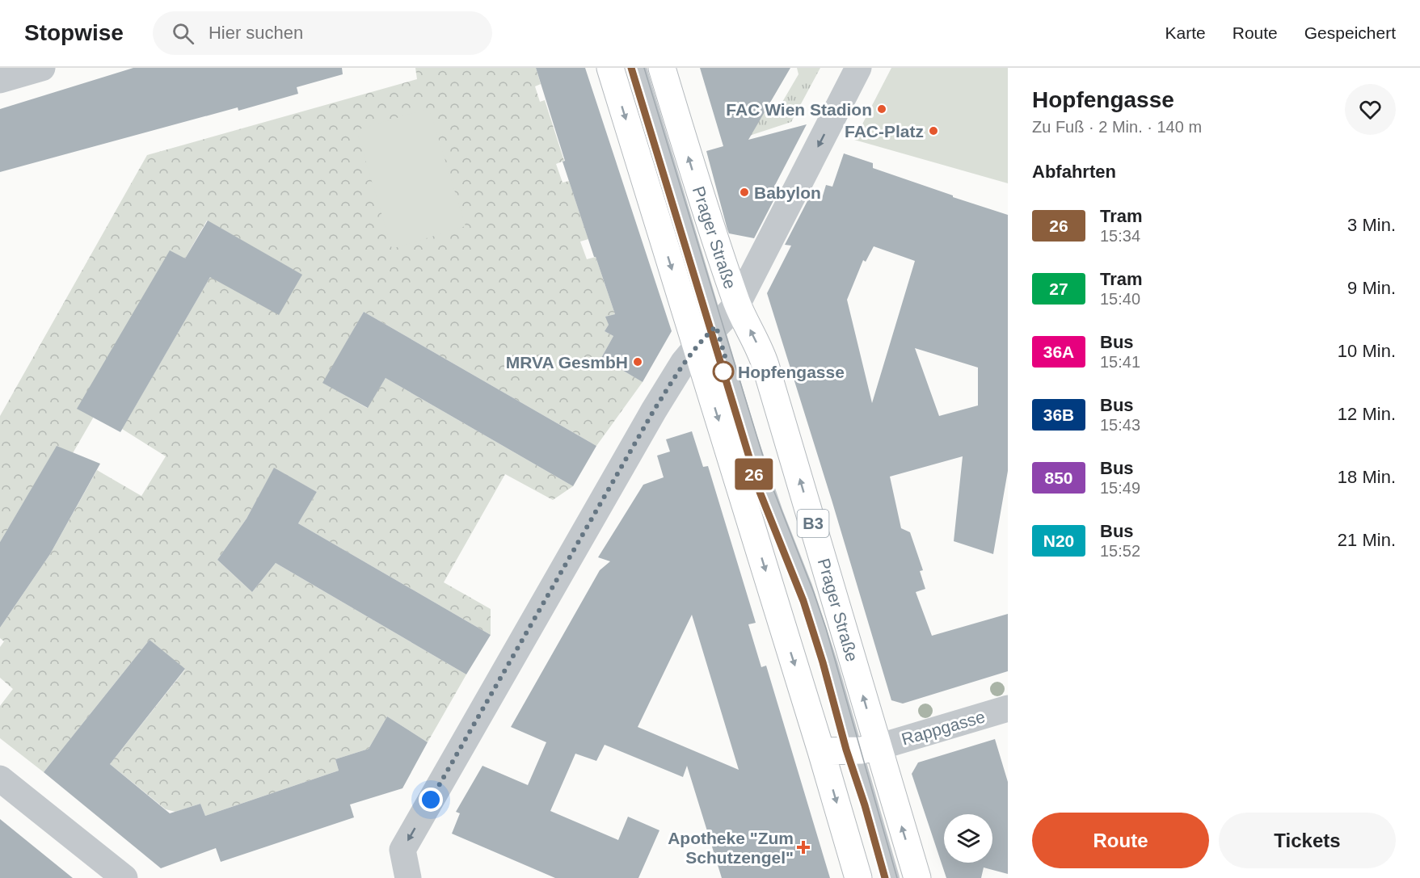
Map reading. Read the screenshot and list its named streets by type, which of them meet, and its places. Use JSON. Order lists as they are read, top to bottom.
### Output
{
  "streets": {
    "main road": ["Prager Straße", "B3"],
    "street": ["Rappgasse"]
  },
  "crossings": [
    ["Prager Straße", "Rappgasse"]
  ],
  "places": {
    "other": [
      "FAC Wien Stadion",
      "FAC-Platz",
      "Babylon",
      "MRVA GesmbH",
      "Hopfengasse"
    ],
    "health": ["Apotheke \"Zum Schutzengel\""]
  },
  "lines": ["tram line 26"],
  "page": {
    "header": "Stopwise",
    "search": "Hier suchen",
    "nav": ["Karte", "Route", "Gespeichert"],
    "on_map": "26",
    "heading": [
      ["Hopfengasse", "Zu Fuß · 2 Min. · 140 m"],
      "Abfahrten"
    ],
    "list": [
      {
        "mark": "26",
        "name": "Tram",
        "note": "15:34",
        "value": "3 Min."
      },
      {
        "mark": "27",
        "name": "Tram",
        "note": "15:40",
        "value": "9 Min."
      },
      {
        "mark": "36A",
        "name": "Bus",
        "note": "15:41",
        "value": "10 Min."
      },
      {
        "mark": "36B",
        "name": "Bus",
        "note": "15:43",
        "value": "12 Min."
      },
      {
        "mark": "850",
        "name": "Bus",
        "note": "15:49",
        "value": "18 Min."
      },
      {
        "mark": "N20",
        "name": "Bus",
        "note": "15:52",
        "value": "21 Min."
      }
    ],
    "buttons": ["Route", "Tickets"]
  }
}
